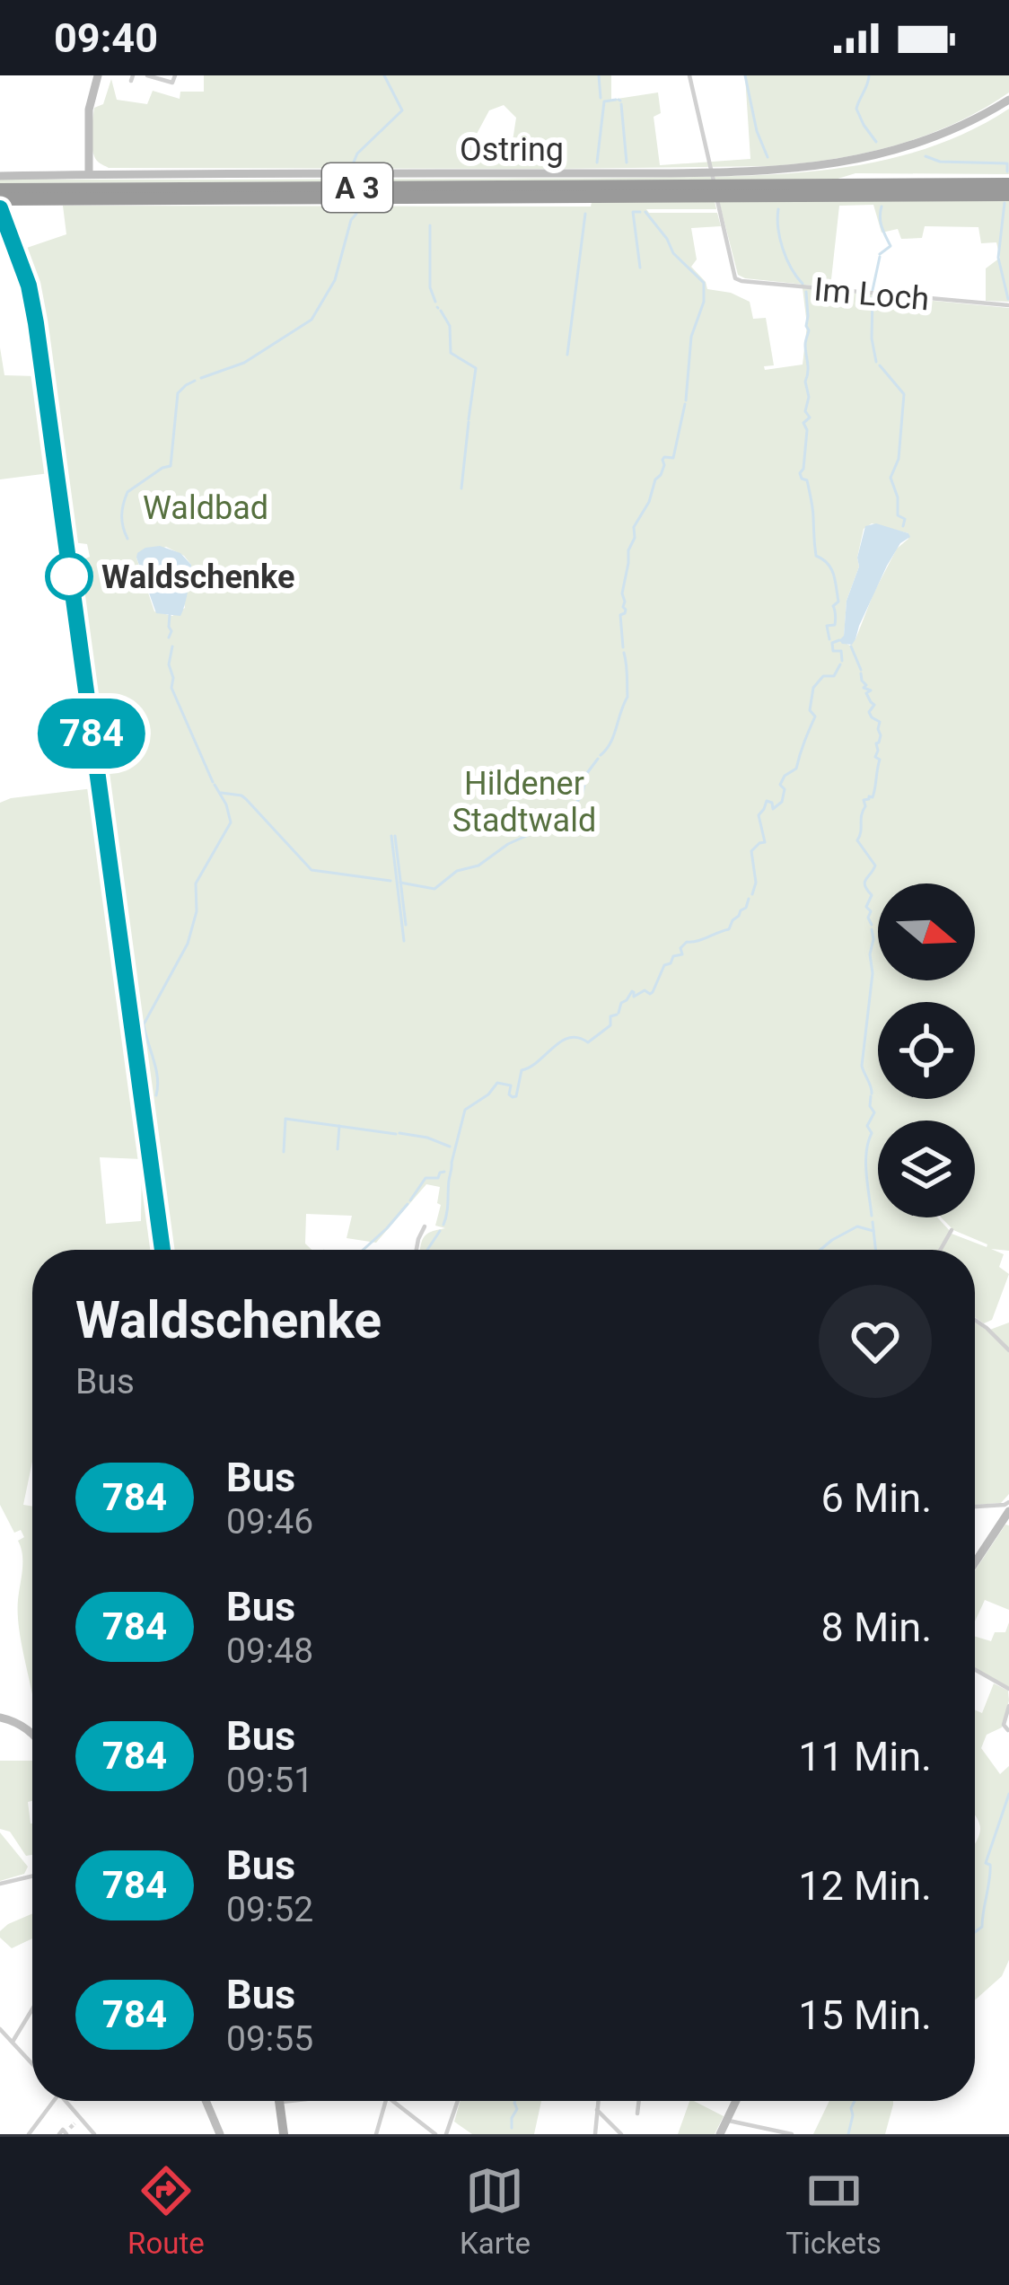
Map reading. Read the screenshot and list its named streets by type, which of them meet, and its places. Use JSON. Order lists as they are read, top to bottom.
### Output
{
  "streets": {
    "highway": ["A 3"],
    "main road": ["Ostring"],
    "street": ["Im Loch"]
  },
  "crossings": [
    ["Ostring", "A 3"]
  ],
  "parks": ["Waldbad", "Hildener Stadtwald"],
  "places": ["Waldschenke"],
  "lines": ["bus line 784"],
  "north": "right",
  "page": {
    "status": "09:40",
    "on_map": "784",
    "heading": ["Waldschenke", "Bus"],
    "list": [
      {
        "mark": "784",
        "name": "Bus",
        "note": "09:46",
        "value": "6 Min."
      },
      {
        "mark": "784",
        "name": "Bus",
        "note": "09:48",
        "value": "8 Min."
      },
      {
        "mark": "784",
        "name": "Bus",
        "note": "09:51",
        "value": "11 Min."
      },
      {
        "mark": "784",
        "name": "Bus",
        "note": "09:52",
        "value": "12 Min."
      },
      {
        "mark": "784",
        "name": "Bus",
        "note": "09:55",
        "value": "15 Min."
      }
    ],
    "tabs": ["Route", "Karte", "Tickets"]
  }
}
